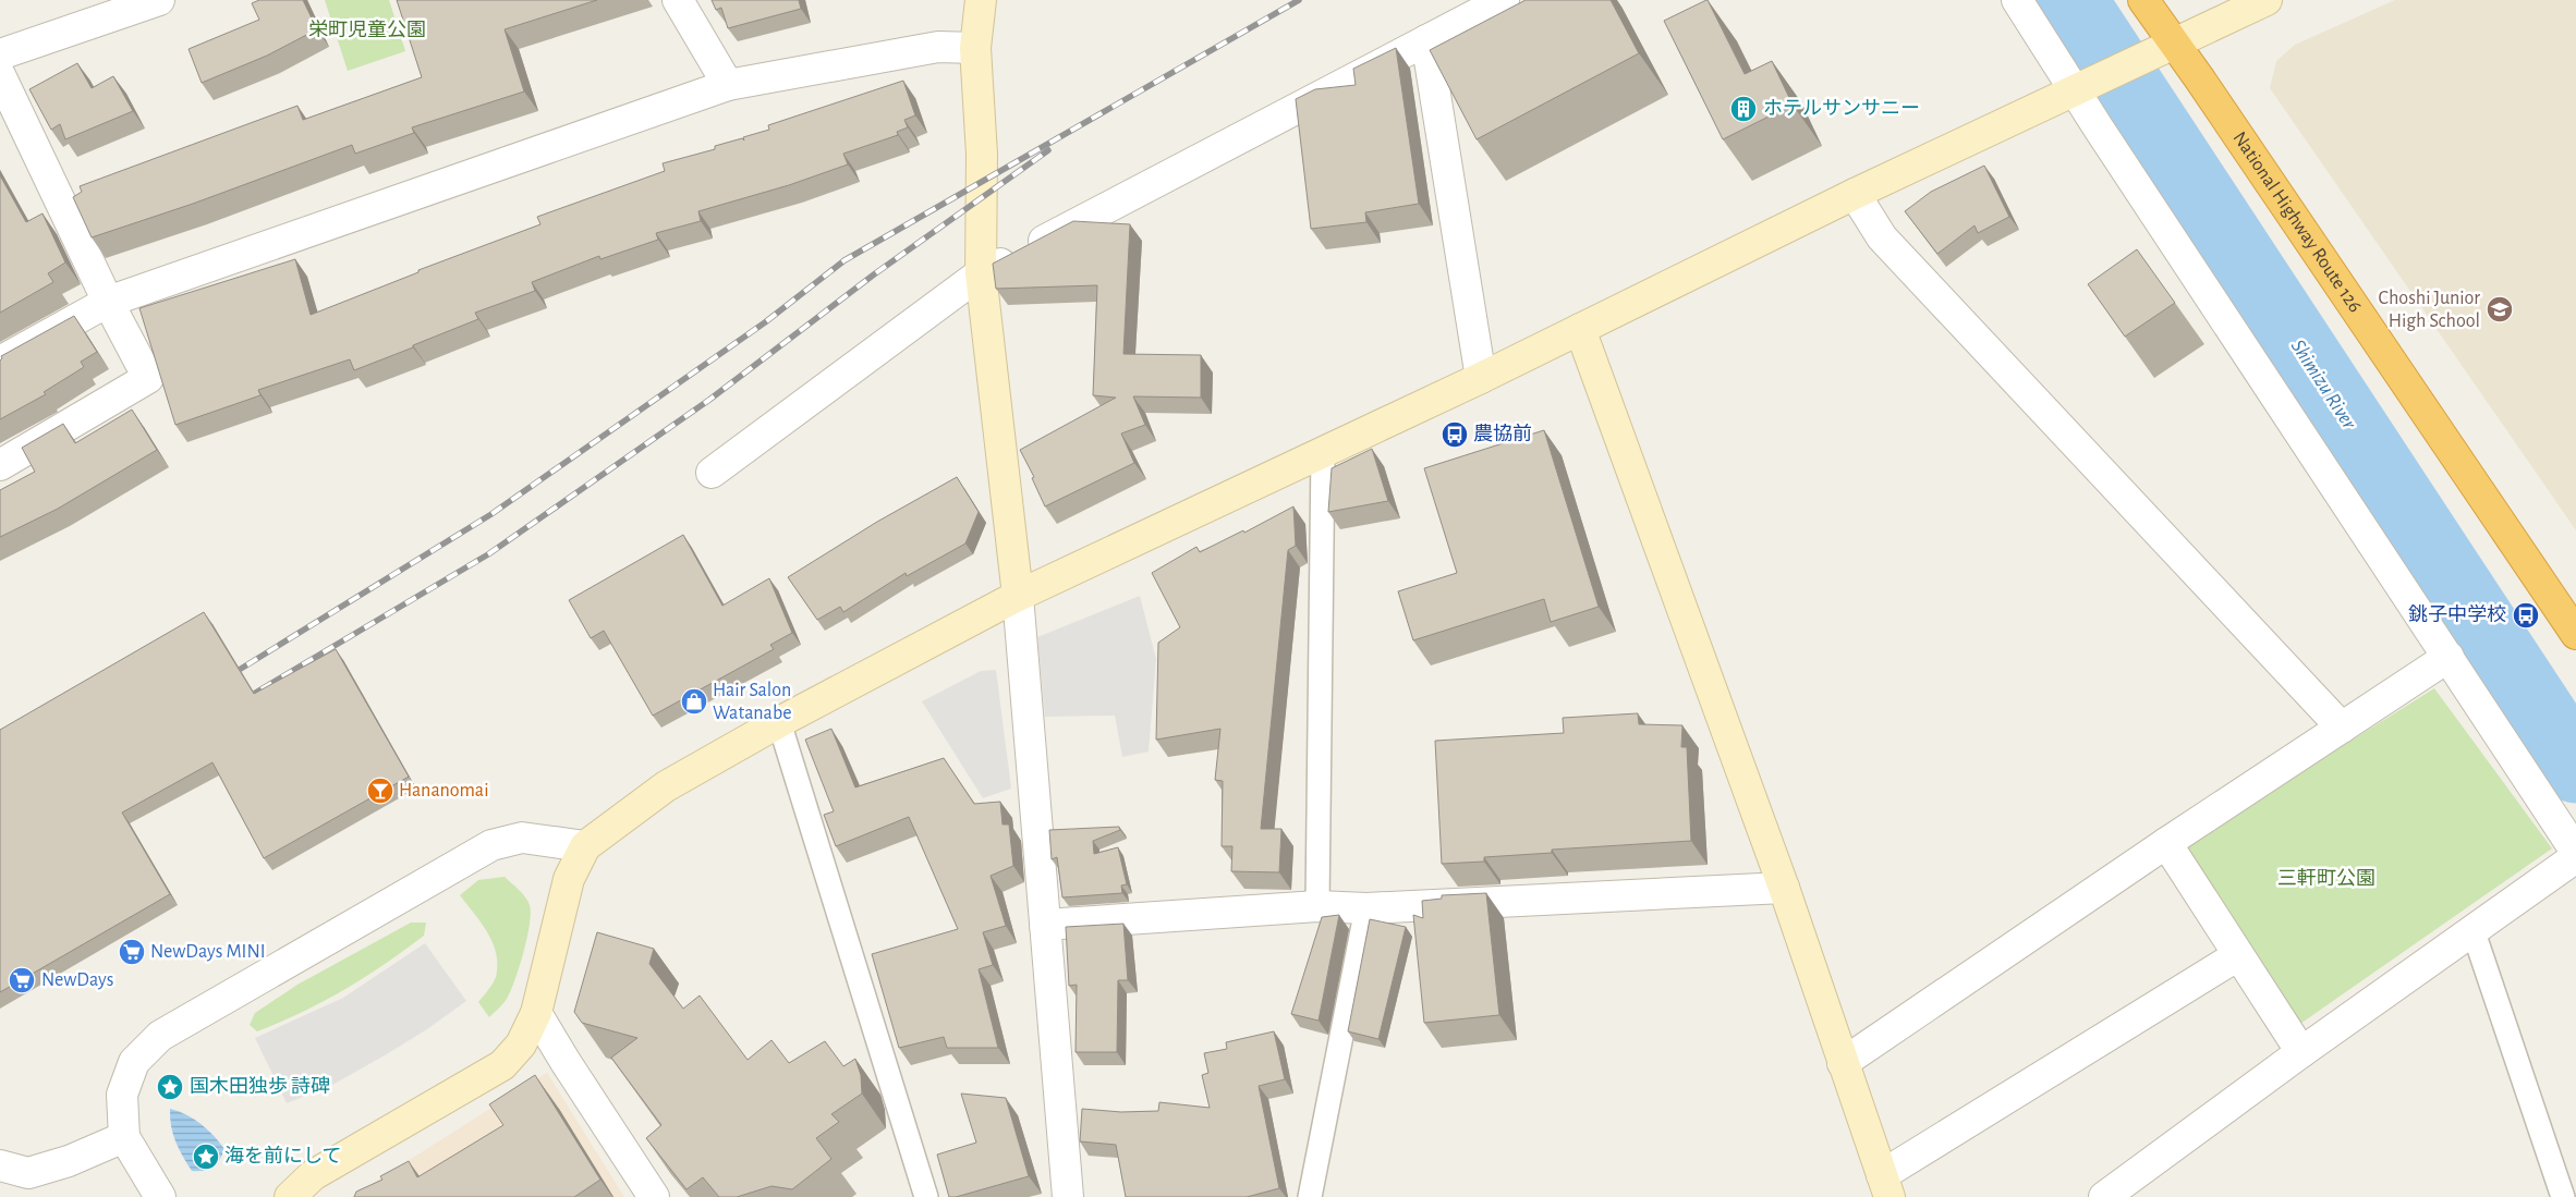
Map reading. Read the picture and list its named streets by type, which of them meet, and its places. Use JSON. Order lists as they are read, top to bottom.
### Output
{
  "streets": {
    "highway": ["National Highway Route 126"]
  },
  "water": ["Shimizu River"],
  "parks": ["栄町児童公園", "三軒町公園"],
  "places": {
    "building": ["ホテルサンサニー"],
    "school or university": ["Choshi Junior High School"],
    "bus stop": ["農協前", "銚子中学校"],
    "shop": ["Hair Salon Watanabe"],
    "bar": ["Hananomai"],
    "supermarket": ["NewDays MINI", "NewDays"],
    "place": ["国木田独歩 詩碑", "海を前にして"]
  }
}
